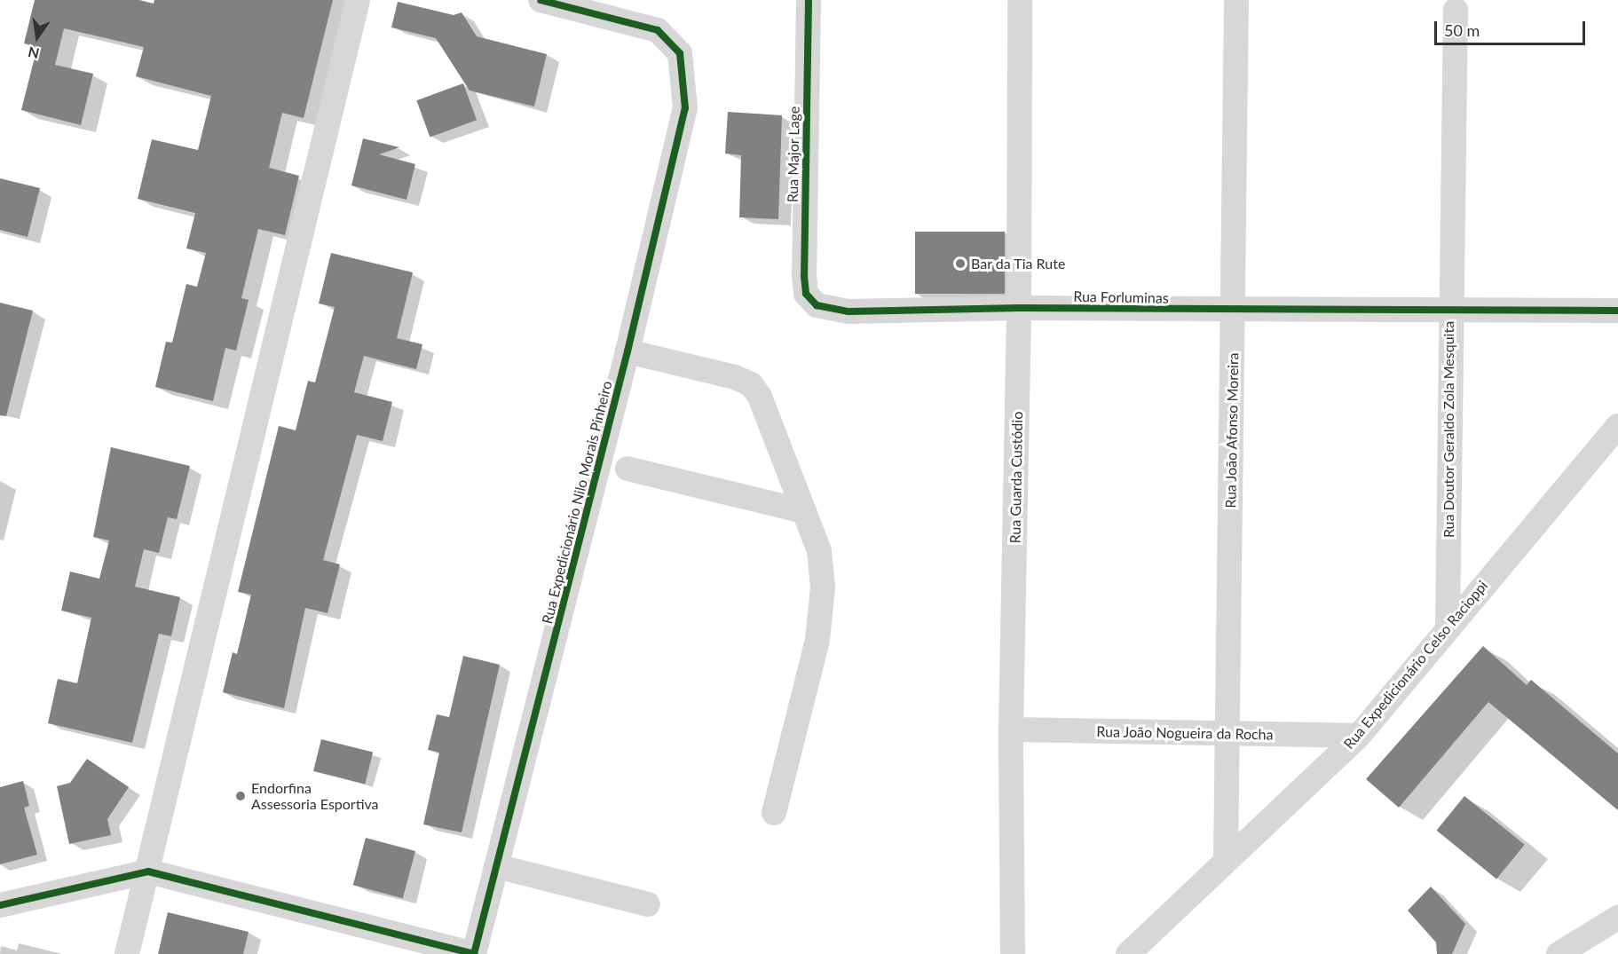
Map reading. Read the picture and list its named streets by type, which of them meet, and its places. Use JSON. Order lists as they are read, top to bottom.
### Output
{
  "streets": {
    "street": [
      "Rua Major Lage",
      "Rua Forluminas",
      "Rua Doutor Geraldo Zola Mesquita",
      "Rua João Afonso Moreira",
      "Rua Guarda Custódio",
      "Rua Expedicionário Nilo Morais Pinheiro",
      "Rua Expedicionário Celso Racioppi",
      "Rua João Nogueira da Rocha"
    ]
  },
  "crossings": [
    ["Rua Major Lage", "Rua Forluminas"],
    ["Rua Forluminas", "Rua Doutor Geraldo Zola Mesquita"],
    ["Rua Forluminas", "Rua João Afonso Moreira"],
    ["Rua Forluminas", "Rua Guarda Custódio"],
    ["Rua Doutor Geraldo Zola Mesquita", "Rua Expedicionário Celso Racioppi"],
    ["Rua João Afonso Moreira", "Rua Expedicionário Celso Racioppi"],
    ["Rua João Afonso Moreira", "Rua João Nogueira da Rocha"],
    ["Rua Guarda Custódio", "Rua João Nogueira da Rocha"],
    ["Rua Expedicionário Celso Racioppi", "Rua João Nogueira da Rocha"]
  ],
  "places": ["Bar da Tia Rute", "Endorfina Assessoria Esportiva"],
  "scale_bar": "50 m",
  "north": "bottom"
}
